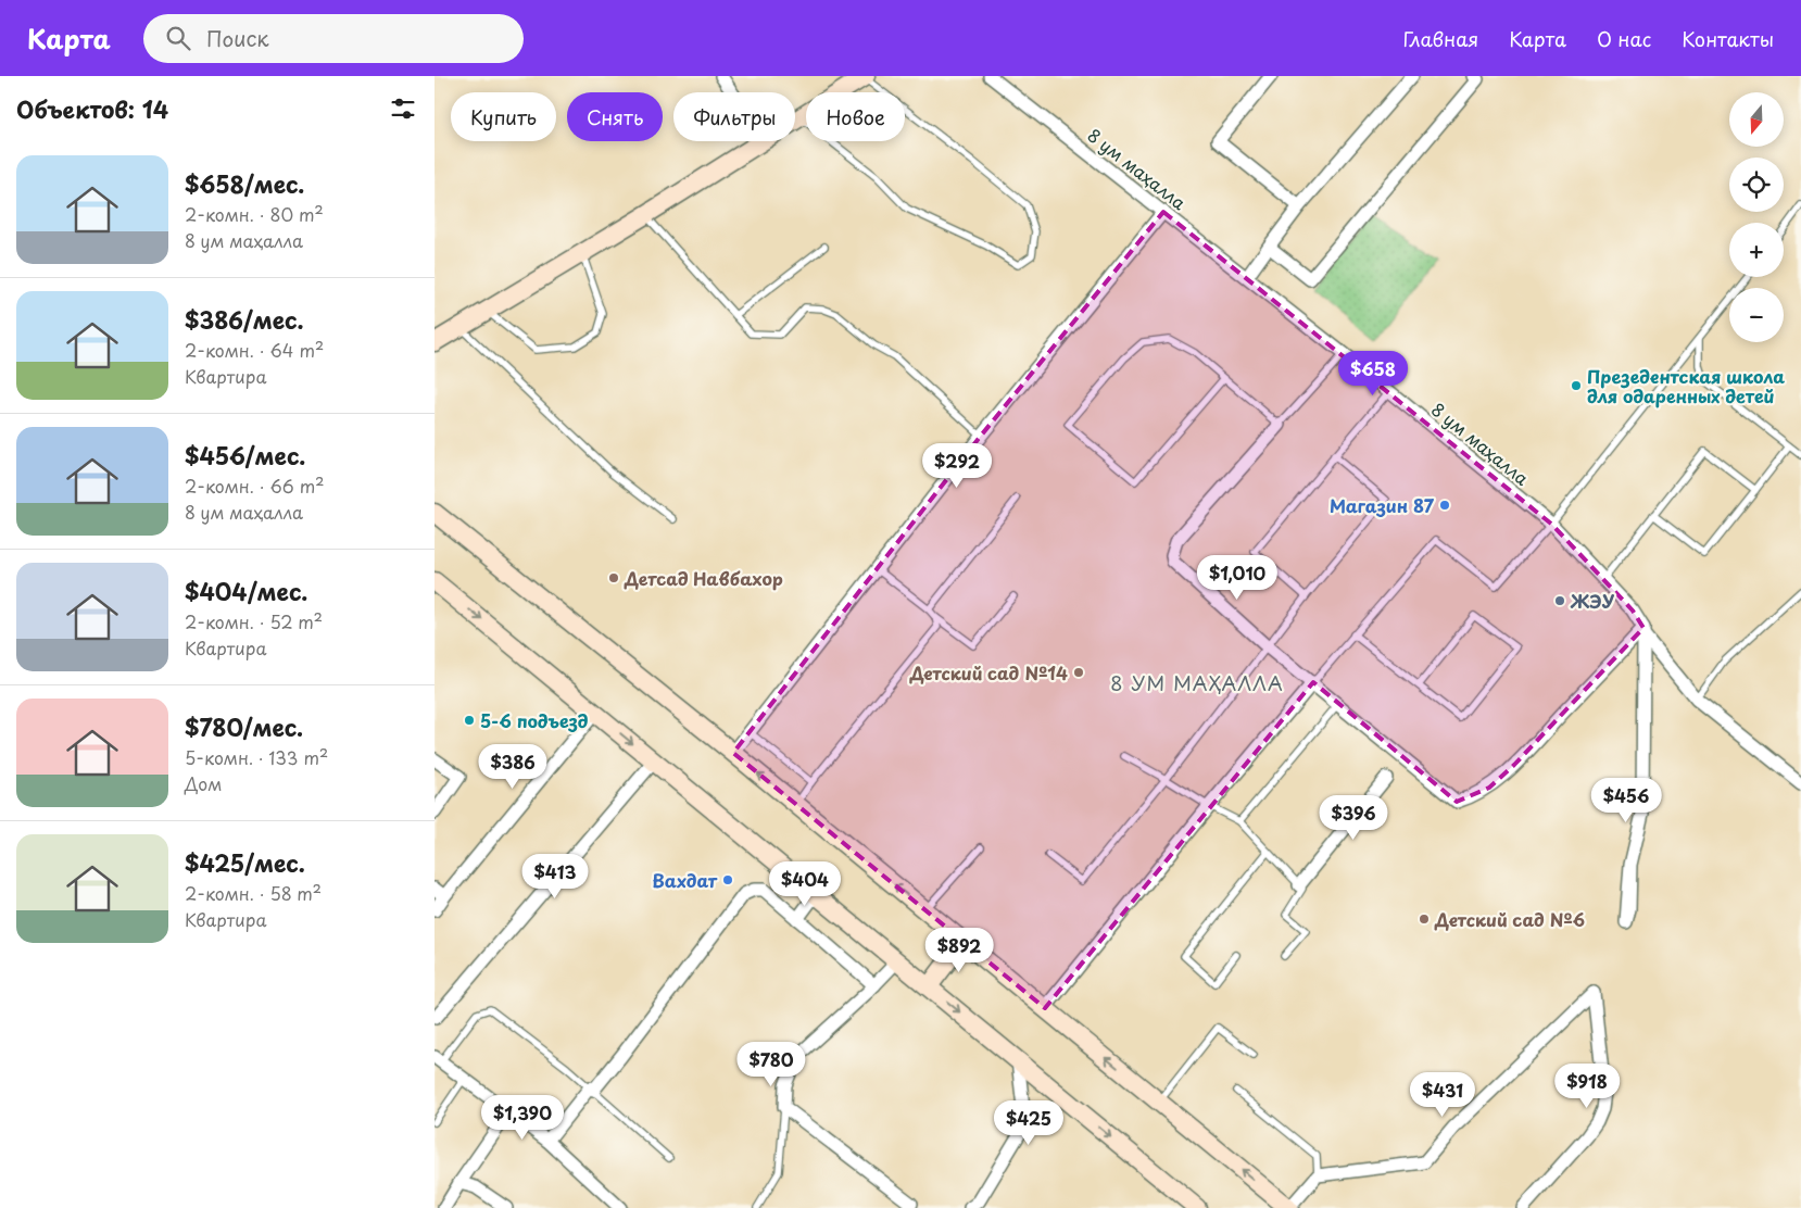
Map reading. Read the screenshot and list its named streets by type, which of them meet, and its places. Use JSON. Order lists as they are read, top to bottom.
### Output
{
  "streets": {
    "street": ["8 ум маҳалла"]
  },
  "districts": ["8 УМ МАҲАЛЛА"],
  "places": [
    "Презедентская школа для одаренных детей",
    "Магазин 87",
    "Детсад Навбахор",
    "ЖЭУ",
    "Детский сад №14",
    "5-6 подъезд",
    "Вахдат",
    "Детский сад №6"
  ],
  "north": "bottom",
  "page": {
    "header": "Карта",
    "search": "Поиск",
    "nav": [
      "Главная",
      "Карта",
      "О нас",
      "Контакты"
    ],
    "heading": "Объектов: 14",
    "map_buttons": ["+", "−"],
    "chip": [
      "Купить",
      "Снять",
      "Фильтры",
      "Новое"
    ],
    "list": [
      {
        "name": "$658/мес.",
        "note": "2-комн. · 80 m² · 8 ум маҳалла"
      },
      {
        "name": "$386/мес.",
        "note": "2-комн. · 64 m² · Квартира"
      },
      {
        "name": "$456/мес.",
        "note": "2-комн. · 66 m² · 8 ум маҳалла"
      },
      {
        "name": "$404/мес.",
        "note": "2-комн. · 52 m² · Квартира"
      },
      {
        "name": "$780/мес.",
        "note": "5-комн. · 133 m² · Дом"
      },
      {
        "name": "$425/мес.",
        "note": "2-комн. · 58 m² · Квартира"
      }
    ],
    "price": [
      "$658",
      "$292",
      "$1,010",
      "$386",
      "$456",
      "$396",
      "$413",
      "$404",
      "$892",
      "$780",
      "$918",
      "$431",
      "$1,390",
      "$425"
    ]
  }
}
